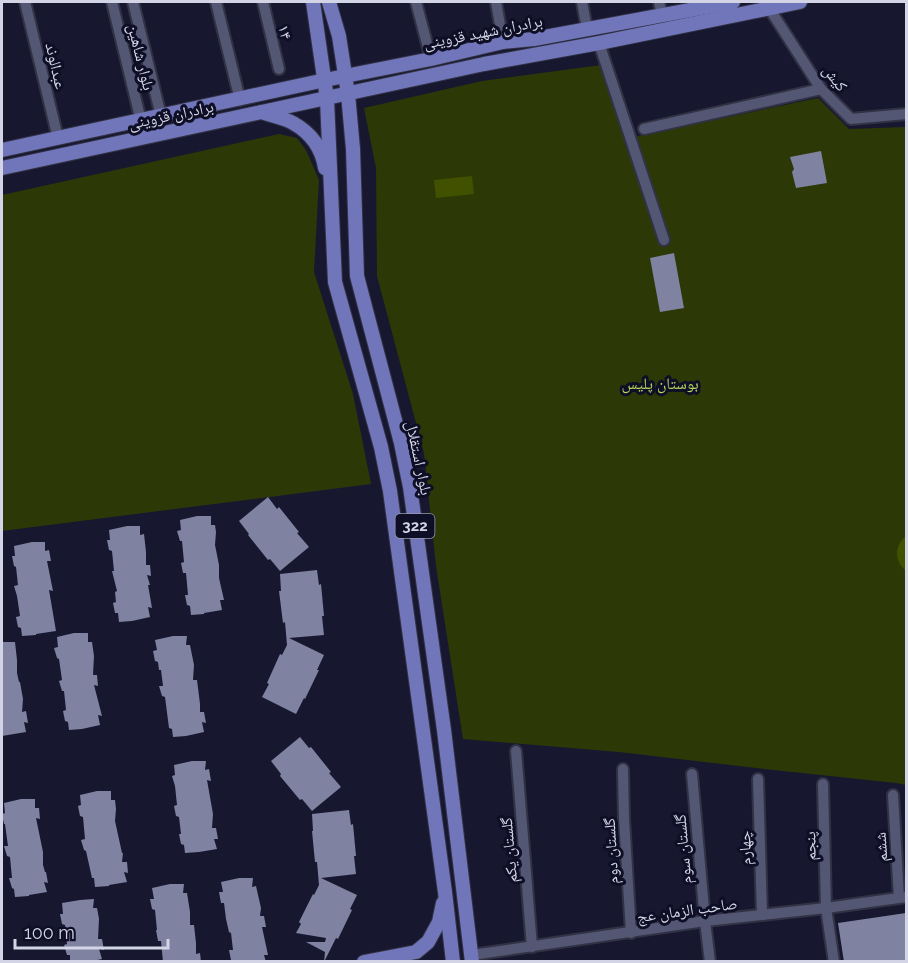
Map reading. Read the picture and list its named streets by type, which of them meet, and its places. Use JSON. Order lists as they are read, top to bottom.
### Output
{
  "streets": {
    "main road": [
      "برادران شهید قزوینی",
      "برادران قزوینی",
      "بلوار استقلال",
      "322"
    ],
    "street": [
      "۱۴",
      "بلوار شاهین",
      "عبدالوند",
      "کیش",
      "پنجم",
      "ششم",
      "چهارم",
      "گلستان سوم",
      "گلستان یکم",
      "گلستان دوم",
      "صاحب الزمان عج"
    ]
  },
  "crossings": [
    ["برادران شهید قزوینی", "بلوار شاهین"],
    ["برادران شهید قزوینی", "عبدالوند"],
    ["برادران شهید قزوینی", "برادران قزوینی"],
    ["برادران شهید قزوینی", "بلوار استقلال"],
    ["برادران شهید قزوینی", "322"],
    ["برادران قزوینی", "بلوار استقلال"],
    ["برادران قزوینی", "322"],
    ["بلوار استقلال", "صاحب الزمان عج"],
    ["پنجم", "صاحب الزمان عج"],
    ["ششم", "صاحب الزمان عج"],
    ["چهارم", "صاحب الزمان عج"],
    ["گلستان سوم", "صاحب الزمان عج"],
    ["گلستان یکم", "صاحب الزمان عج"],
    ["گلستان دوم", "صاحب الزمان عج"]
  ],
  "parks": ["بوستان پلیس"],
  "scale_bar": "100 m"
}
